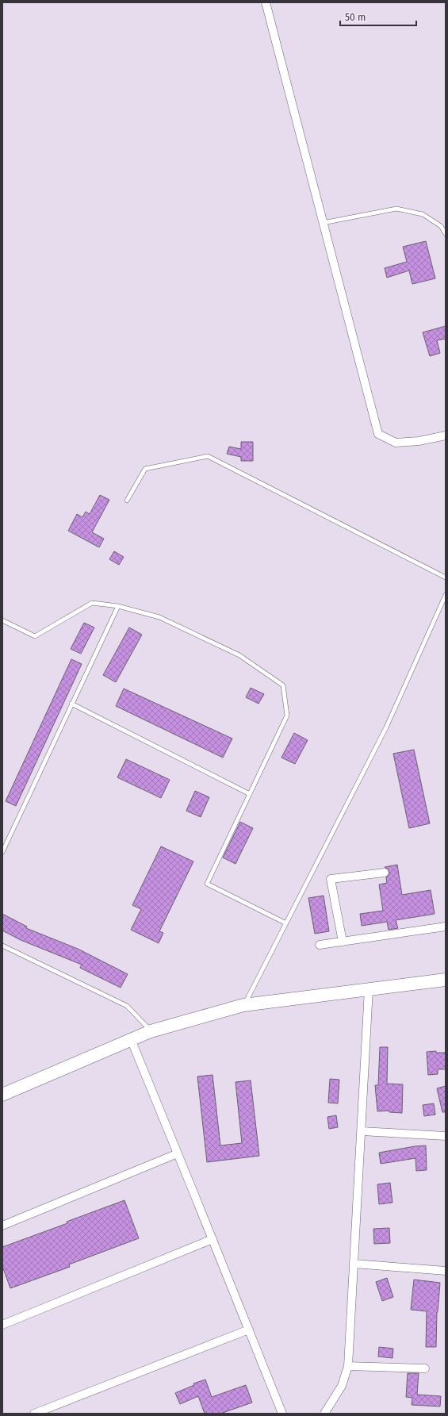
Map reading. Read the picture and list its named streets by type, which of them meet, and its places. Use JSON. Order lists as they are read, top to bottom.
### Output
{
  "scale_bar": "50 m"
}
